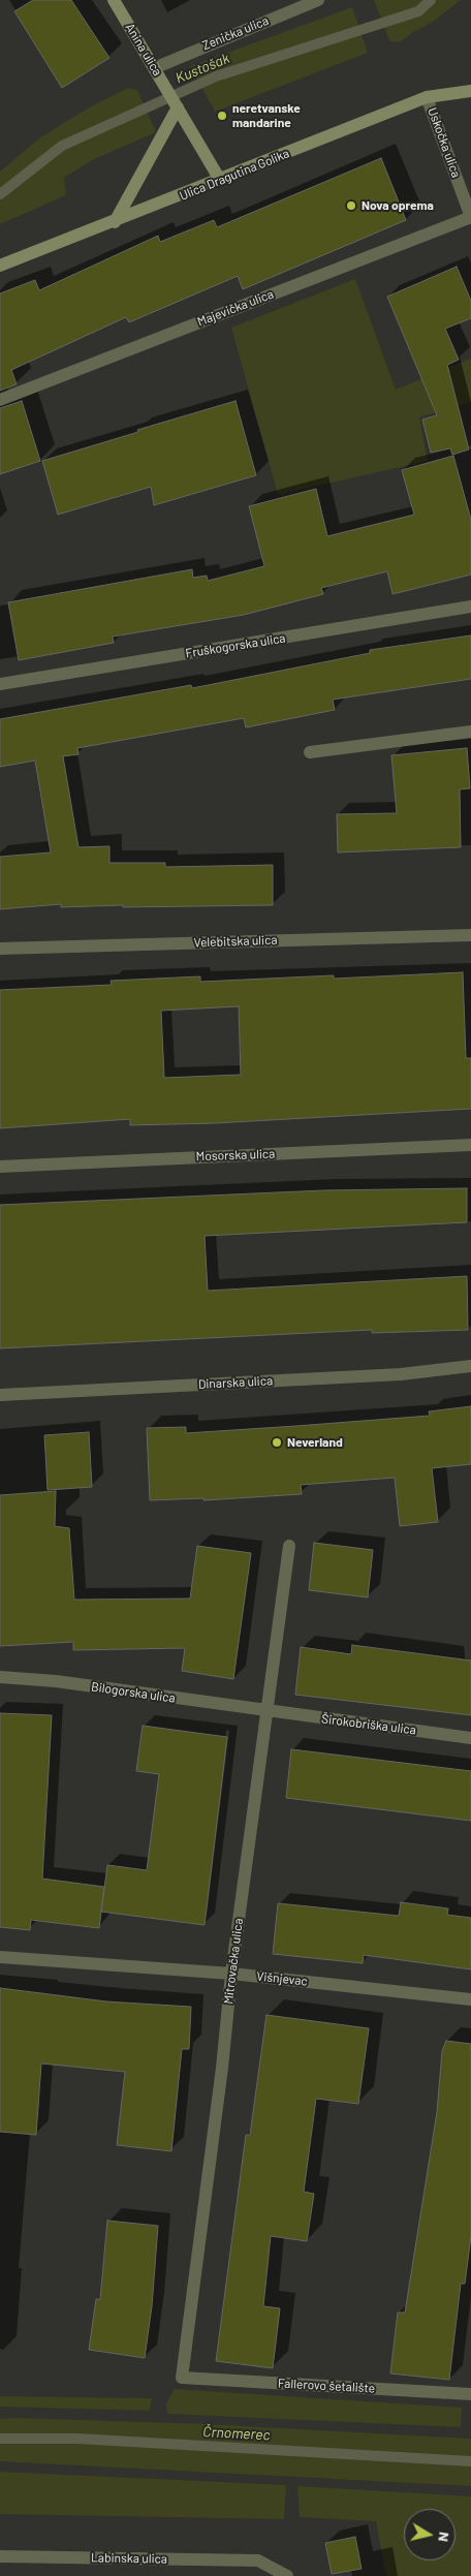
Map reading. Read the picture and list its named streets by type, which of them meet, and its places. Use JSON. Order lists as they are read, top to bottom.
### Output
{
  "streets": {
    "street": [
      "Zenička ulica",
      "Anina ulica",
      "Uskočka ulica",
      "Ulica Dragutina Golika",
      "Majevička ulica",
      "Fruškogorska ulica",
      "Velebitska ulica",
      "Mosorska ulica",
      "Dinarska ulica",
      "Bilogorska ulica",
      "Širokobriška ulica",
      "Mitrovačka ulica",
      "Višnjevac",
      "Fallerovo šetalište",
      "Labinska ulica"
    ]
  },
  "crossings": [
    ["Zenička ulica", "Anina ulica"],
    ["Anina ulica", "Ulica Dragutina Golika"],
    ["Uskočka ulica", "Ulica Dragutina Golika"],
    ["Uskočka ulica", "Majevička ulica"],
    ["Bilogorska ulica", "Širokobriška ulica"],
    ["Bilogorska ulica", "Mitrovačka ulica"],
    ["Širokobriška ulica", "Mitrovačka ulica"],
    ["Mitrovačka ulica", "Višnjevac"],
    ["Mitrovačka ulica", "Fallerovo šetalište"]
  ],
  "water": ["Kustošak", "Črnomerec"],
  "places": ["neretvanske mandarine", "Nova oprema", "Neverland"],
  "north": "right"
}
